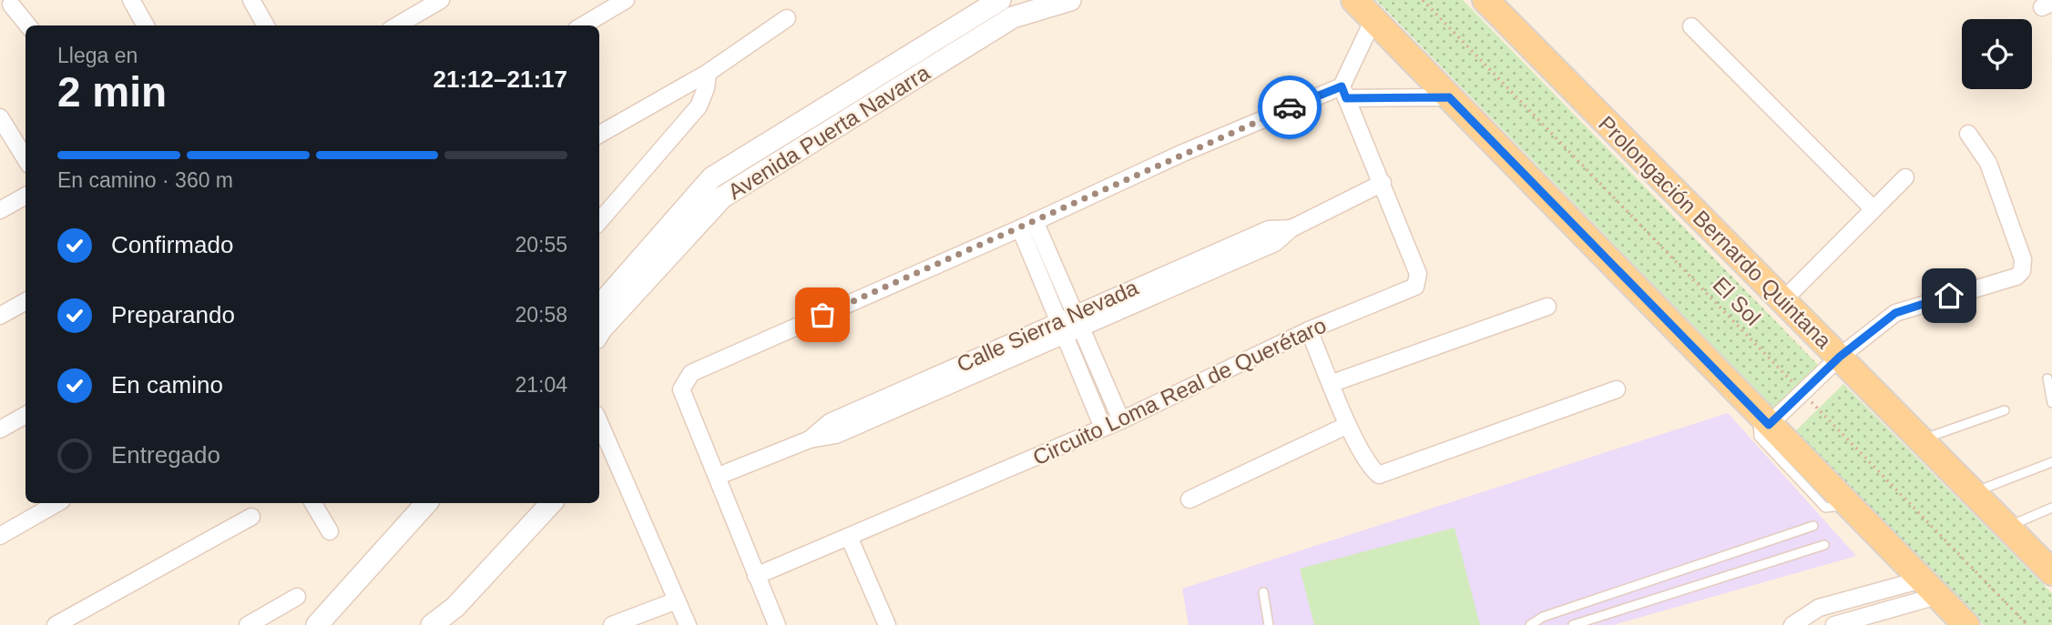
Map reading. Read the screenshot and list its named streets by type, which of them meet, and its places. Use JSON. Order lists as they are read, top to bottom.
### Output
{
  "streets": {
    "main road": ["Prolongación Bernardo Quintana"],
    "street": ["Avenida Puerta Navarra", "Calle Sierra Nevada", "Circuito Loma Real de Querétaro"],
    "path": ["El Sol"]
  },
  "crossings": [
    ["Calle Sierra Nevada", "Circuito Loma Real de Querétaro"]
  ],
  "page": {
    "heading": ["2 min", "Llega en", "21:12–21:17"],
    "bar": "En camino · 360 m",
    "list": [
      ["Confirmado", "20:55"],
      ["Preparando", "20:58"],
      ["En camino", "21:04"],
      "Entregado"
    ]
  }
}
